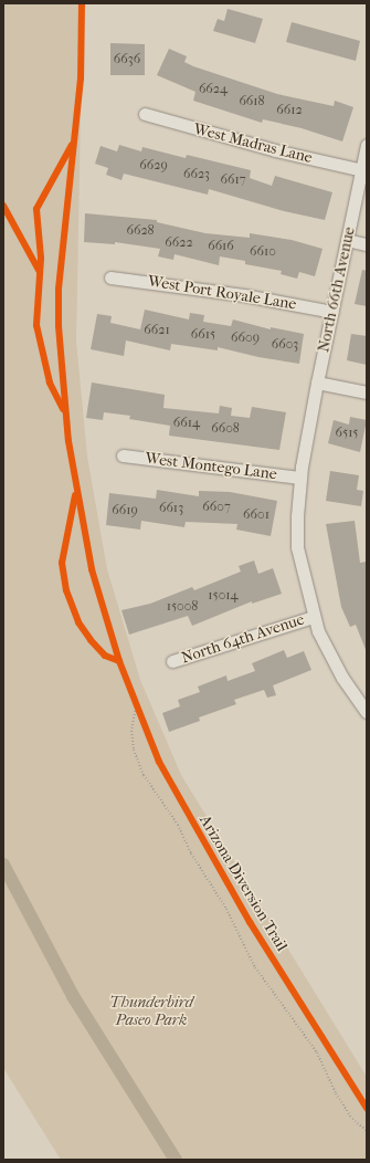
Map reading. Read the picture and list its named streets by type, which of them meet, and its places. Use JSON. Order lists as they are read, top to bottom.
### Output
{
  "streets": {
    "street": [
      "West Madras Lane",
      "North 66th Avenue",
      "West Port Royale Lane",
      "West Montego Lane",
      "North 64th Avenue"
    ],
    "cycle path": ["Arizona Diversion Trail"]
  },
  "crossings": [
    ["West Madras Lane", "North 66th Avenue"],
    ["North 66th Avenue", "West Port Royale Lane"],
    ["North 66th Avenue", "West Montego Lane"],
    ["North 66th Avenue", "North 64th Avenue"]
  ],
  "parks": ["Thunderbird Paseo Park"],
  "house_numbers": [
    "6636",
    "6624",
    "6618",
    "6612",
    "6629",
    "6623",
    "6617",
    "6628",
    "6622",
    "6616",
    "6610",
    "6621",
    "6615",
    "6609",
    "6603",
    "6614",
    "6608",
    "6515",
    "6607",
    "6613",
    "6619",
    "6601",
    "15014",
    "15008"
  ]
}
